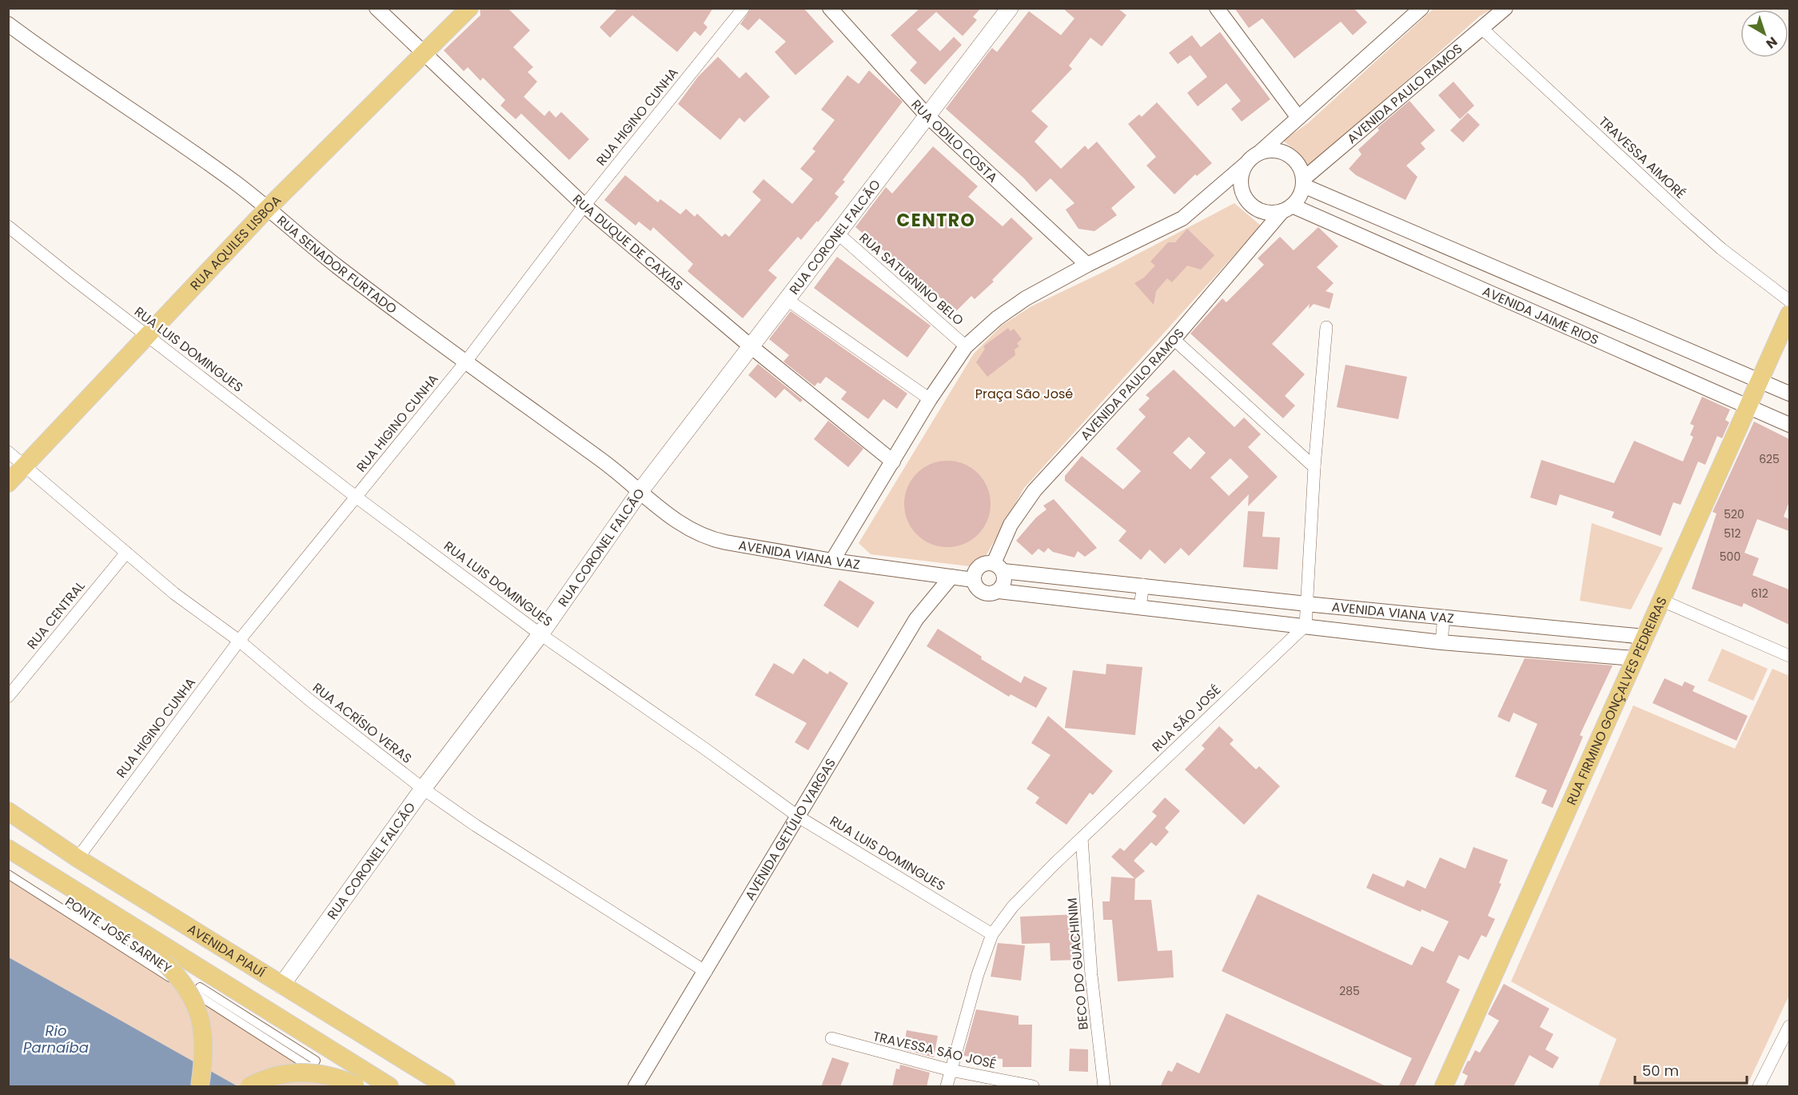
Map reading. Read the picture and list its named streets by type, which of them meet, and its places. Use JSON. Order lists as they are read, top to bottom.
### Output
{
  "streets": {
    "main road": [
      "RUA CORONEL FALCÃO",
      "RUA AQUILES LISBOA",
      "RUA FIRMINO GONÇALVES PEDREIRAS",
      "PONTE JOSÉ SARNEY",
      "AVENIDA PIAUÍ"
    ],
    "street": [
      "AVENIDA PAULO RAMOS",
      "RUA HIGINO CUNHA",
      "RUA ODILO COSTA",
      "TRAVESSA AIMORÉ",
      "RUA DUQUE DE CAXIAS",
      "RUA SENADOR FURTADO",
      "RUA SATURNINO BELO",
      "AVENIDA JAIME RIOS",
      "RUA LUIS DOMINGUES",
      "AVENIDA VIANA VAZ",
      "RUA CENTRAL",
      "RUA SÃO JOSÉ",
      "RUA ACRÍSIO VERAS",
      "AVENIDA GETÚLIO VARGAS",
      "BECO DO GUACHINIM",
      "TRAVESSA SÃO JOSÉ"
    ]
  },
  "crossings": [
    ["AVENIDA PAULO RAMOS", "TRAVESSA AIMORÉ"],
    ["AVENIDA PAULO RAMOS", "AVENIDA JAIME RIOS"],
    ["AVENIDA PAULO RAMOS", "AVENIDA VIANA VAZ"],
    ["RUA HIGINO CUNHA", "RUA DUQUE DE CAXIAS"],
    ["RUA HIGINO CUNHA", "RUA SENADOR FURTADO"],
    ["RUA HIGINO CUNHA", "RUA LUIS DOMINGUES"],
    ["RUA HIGINO CUNHA", "RUA ACRÍSIO VERAS"],
    ["RUA HIGINO CUNHA", "AVENIDA PIAUÍ"],
    ["RUA ODILO COSTA", "RUA CORONEL FALCÃO"],
    ["RUA CORONEL FALCÃO", "RUA DUQUE DE CAXIAS"],
    ["RUA CORONEL FALCÃO", "RUA SENADOR FURTADO"],
    ["RUA CORONEL FALCÃO", "RUA SATURNINO BELO"],
    ["RUA CORONEL FALCÃO", "RUA LUIS DOMINGUES"],
    ["RUA CORONEL FALCÃO", "AVENIDA VIANA VAZ"],
    ["RUA CORONEL FALCÃO", "RUA ACRÍSIO VERAS"],
    ["RUA CORONEL FALCÃO", "AVENIDA PIAUÍ"],
    ["RUA AQUILES LISBOA", "RUA DUQUE DE CAXIAS"],
    ["RUA AQUILES LISBOA", "RUA SENADOR FURTADO"],
    ["RUA AQUILES LISBOA", "RUA LUIS DOMINGUES"],
    ["RUA AQUILES LISBOA", "RUA ACRÍSIO VERAS"],
    ["RUA SENADOR FURTADO", "AVENIDA VIANA VAZ"],
    ["AVENIDA JAIME RIOS", "RUA FIRMINO GONÇALVES PEDREIRAS"],
    ["RUA LUIS DOMINGUES", "RUA SÃO JOSÉ"],
    ["RUA LUIS DOMINGUES", "AVENIDA GETÚLIO VARGAS"],
    ["AVENIDA VIANA VAZ", "RUA FIRMINO GONÇALVES PEDREIRAS"],
    ["AVENIDA VIANA VAZ", "RUA SÃO JOSÉ"],
    ["AVENIDA VIANA VAZ", "AVENIDA GETÚLIO VARGAS"],
    ["RUA CENTRAL", "RUA ACRÍSIO VERAS"],
    ["RUA SÃO JOSÉ", "BECO DO GUACHINIM"],
    ["RUA SÃO JOSÉ", "TRAVESSA SÃO JOSÉ"],
    ["RUA ACRÍSIO VERAS", "AVENIDA GETÚLIO VARGAS"]
  ],
  "districts": ["CENTRO"],
  "water": ["Rio Parnaíba"],
  "parks": ["Praça São José"],
  "house_numbers": [
    "625",
    "520",
    "512",
    "500",
    "612",
    "285"
  ],
  "scale_bar": "50 m",
  "north": "bottom right"
}
